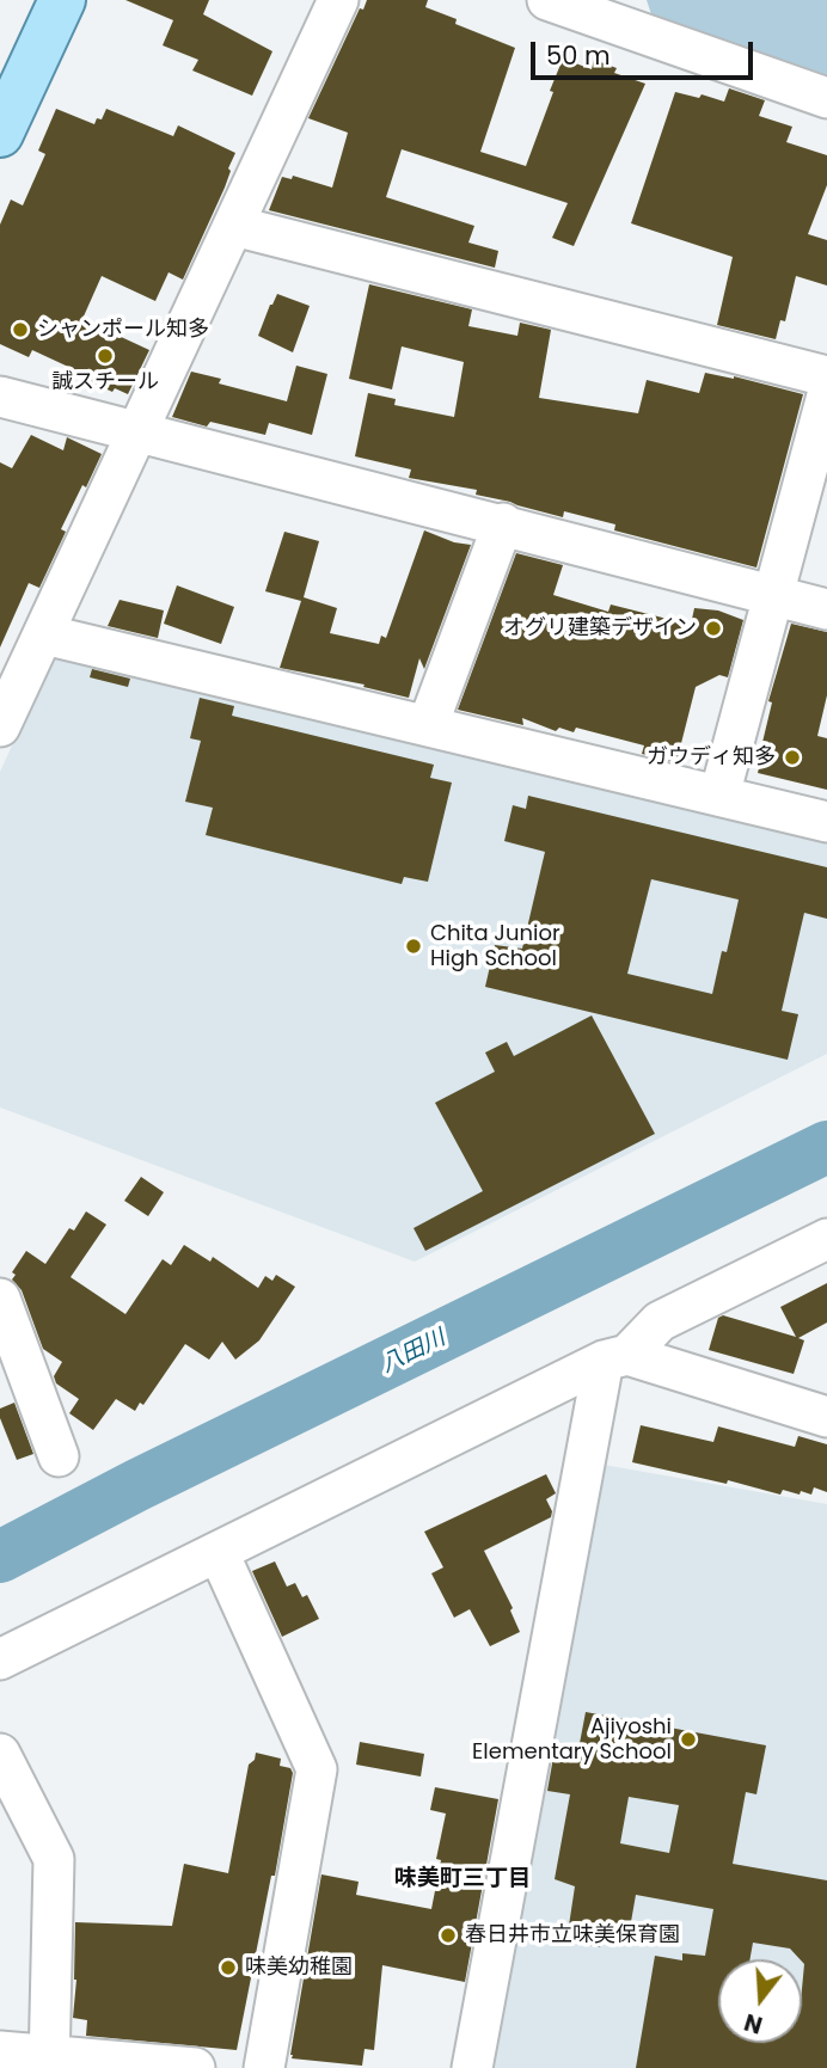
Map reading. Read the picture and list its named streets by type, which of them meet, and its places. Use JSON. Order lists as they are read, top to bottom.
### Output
{
  "districts": ["味美町三丁目"],
  "water": ["八田川"],
  "places": [
    "シャンポール知多",
    "誠スチール",
    "オグリ建築デザイン",
    "ガウディ知多",
    "Chita Junior High School",
    "Ajiyoshi Elementary School",
    "春日井市立味美保育園",
    "味美幼稚園"
  ],
  "scale_bar": "50 m",
  "north": "bottom"
}
